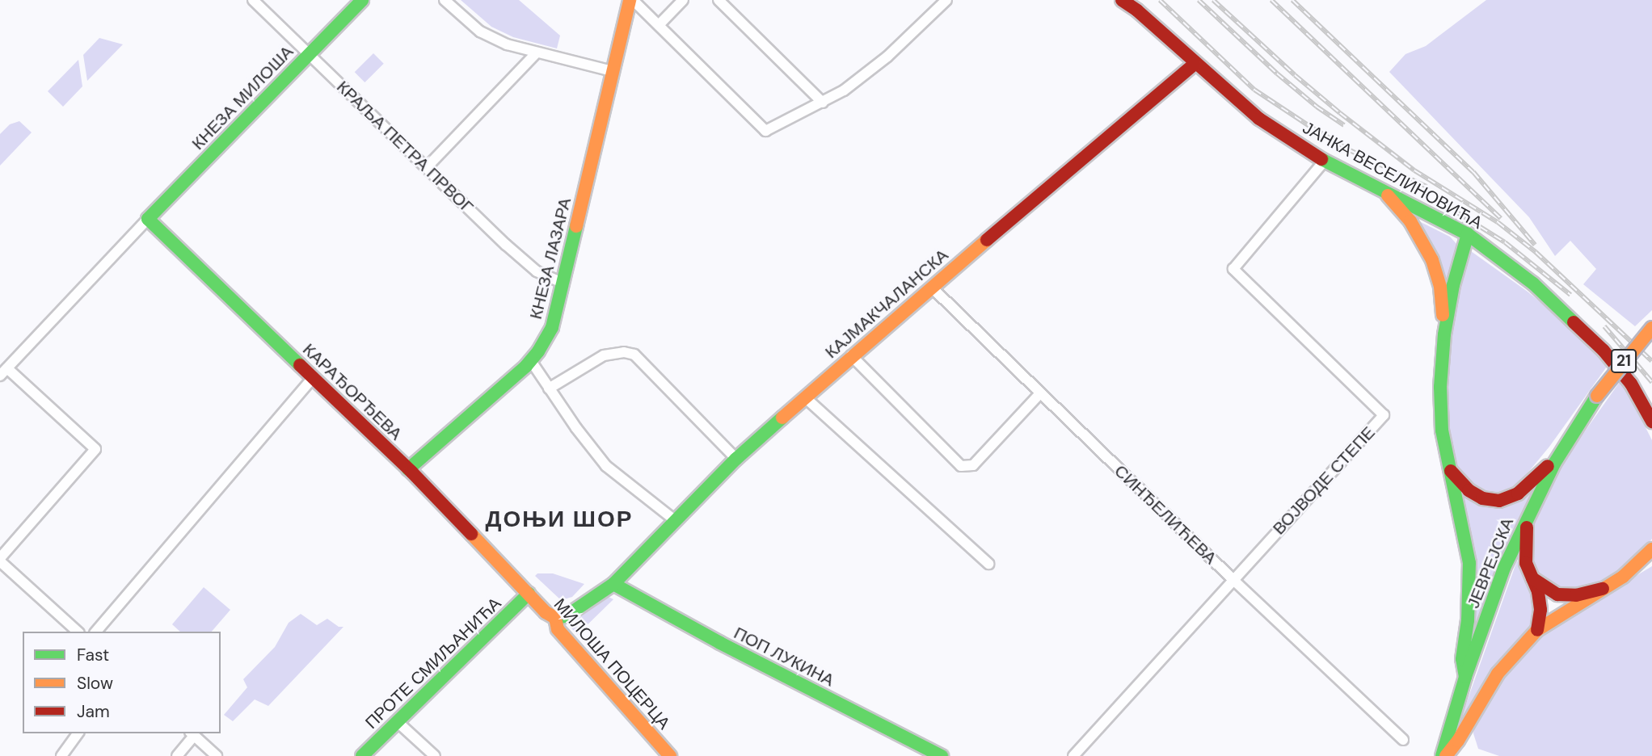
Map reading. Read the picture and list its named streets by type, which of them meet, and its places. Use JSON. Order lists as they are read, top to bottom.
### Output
{
  "streets": {
    "street": [
      "КНЕЗА МИЛОША",
      "КРАЉА ПЕТРА ПРВОГ",
      "ЈАНКА ВЕСЕЛИНОВИЋА",
      "КНЕЗА ЛАЗАРА",
      "КАЈМАКЧАЛАНСКА",
      "21",
      "КАРАЂОРЂЕВА",
      "ВОЈВОДЕ СТЕПЕ",
      "СИНЂЕЛИЋЕВА",
      "ЈЕВРЕЈСКА",
      "ПОП ЛУКИНА",
      "ПРОТЕ СМИЉАНИЋА",
      "МИЛОША ПОЦЕРЦА"
    ]
  },
  "crossings": [
    ["КНЕЗА МИЛОША", "КРАЉА ПЕТРА ПРВОГ"],
    ["КНЕЗА МИЛОША", "КАРАЂОРЂЕВА"],
    ["КРАЉА ПЕТРА ПРВОГ", "КНЕЗА ЛАЗАРА"],
    ["ЈАНКА ВЕСЕЛИНОВИЋА", "КАЈМАКЧАЛАНСКА"],
    ["ЈАНКА ВЕСЕЛИНОВИЋА", "ВОЈВОДЕ СТЕПЕ"],
    ["КНЕЗА ЛАЗАРА", "КАРАЂОРЂЕВА"],
    ["КАЈМАКЧАЛАНСКА", "СИНЂЕЛИЋЕВА"],
    ["КАЈМАКЧАЛАНСКА", "ПОП ЛУКИНА"],
    ["КАЈМАКЧАЛАНСКА", "МИЛОША ПОЦЕРЦА"],
    ["КАРАЂОРЂЕВА", "ПРОТЕ СМИЉАНИЋА"],
    ["КАРАЂОРЂЕВА", "МИЛОША ПОЦЕРЦА"],
    ["ВОЈВОДЕ СТЕПЕ", "СИНЂЕЛИЋЕВА"],
    ["ПРОТЕ СМИЉАНИЋА", "МИЛОША ПОЦЕРЦА"]
  ],
  "districts": ["ДОЊИ ШОР"],
  "legend": ["Fast", "Slow", "Jam"]
}
